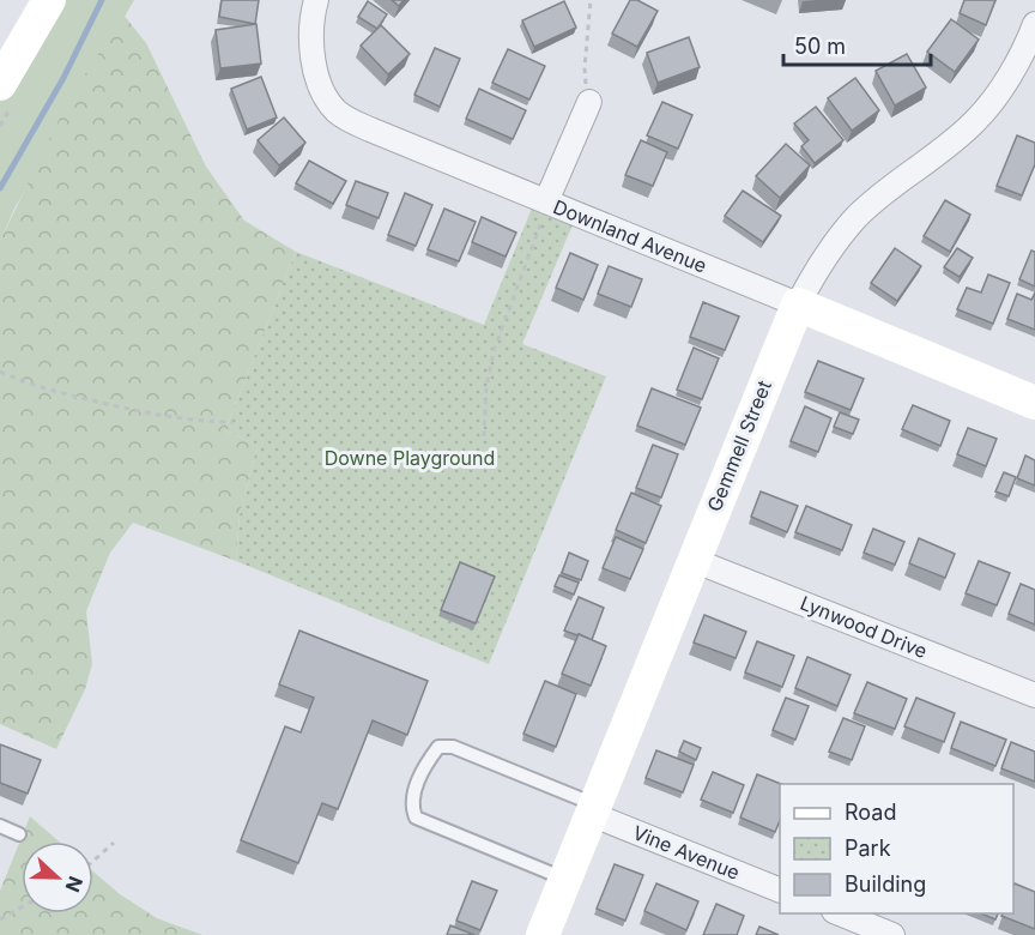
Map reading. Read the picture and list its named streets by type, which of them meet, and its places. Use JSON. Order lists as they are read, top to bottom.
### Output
{
  "streets": {
    "street": [
      "Downland Avenue",
      "Gemmell Street",
      "Lynwood Drive",
      "Vine Avenue"
    ]
  },
  "crossings": [
    ["Downland Avenue", "Gemmell Street"],
    ["Gemmell Street", "Lynwood Drive"],
    ["Gemmell Street", "Vine Avenue"]
  ],
  "parks": ["Downe Playground"],
  "legend": ["Road", "Park", "Building"],
  "scale_bar": "50 m",
  "north": "right"
}
